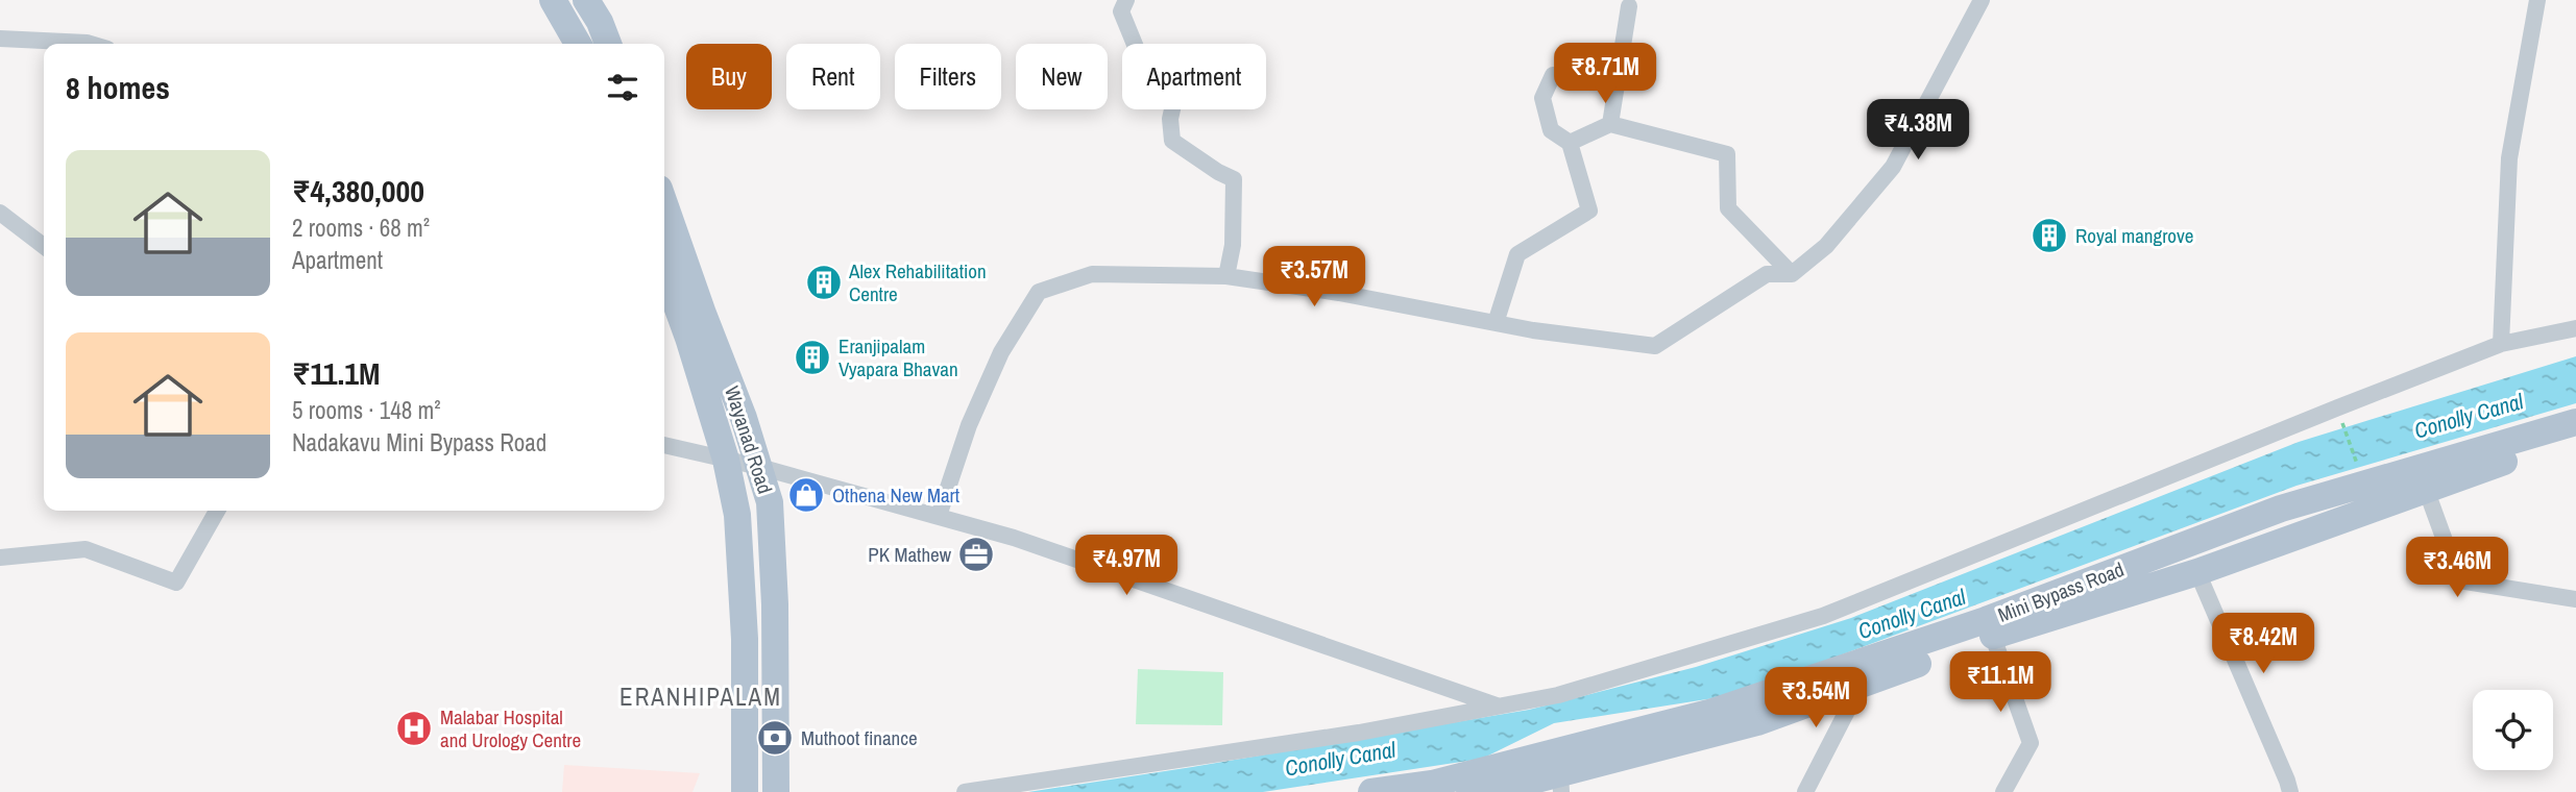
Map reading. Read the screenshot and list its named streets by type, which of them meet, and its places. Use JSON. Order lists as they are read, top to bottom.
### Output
{
  "streets": {
    "main road": ["Wayanad Road", "Mini Bypass Road"]
  },
  "districts": ["ERANHIPALAM"],
  "water": ["Conolly Canal"],
  "places": {
    "building": ["Royal mangrove", "Alex Rehabilitation Centre", "Eranjipalam Vyapara Bhavan"],
    "shop": ["Othena New Mart"],
    "office": ["PK Mathew"],
    "hospital": ["Malabar Hospital and Urology Centre"],
    "bank": ["Muthoot finance"]
  },
  "page": {
    "price": [
      "₹8.71M",
      "₹4.38M",
      "₹3.57M",
      "₹4.97M",
      "₹3.46M",
      "₹8.42M",
      "₹11.1M",
      "₹3.54M"
    ],
    "chip": [
      "Buy",
      "Rent",
      "Filters",
      "New",
      "Apartment"
    ],
    "heading": "8 homes",
    "list": [
      {
        "name": "₹4,380,000",
        "note": "2 rooms · 68 m² · Apartment"
      },
      {
        "name": "₹11.1M",
        "note": "5 rooms · 148 m² · Nadakavu Mini Bypass Road"
      }
    ]
  }
}
